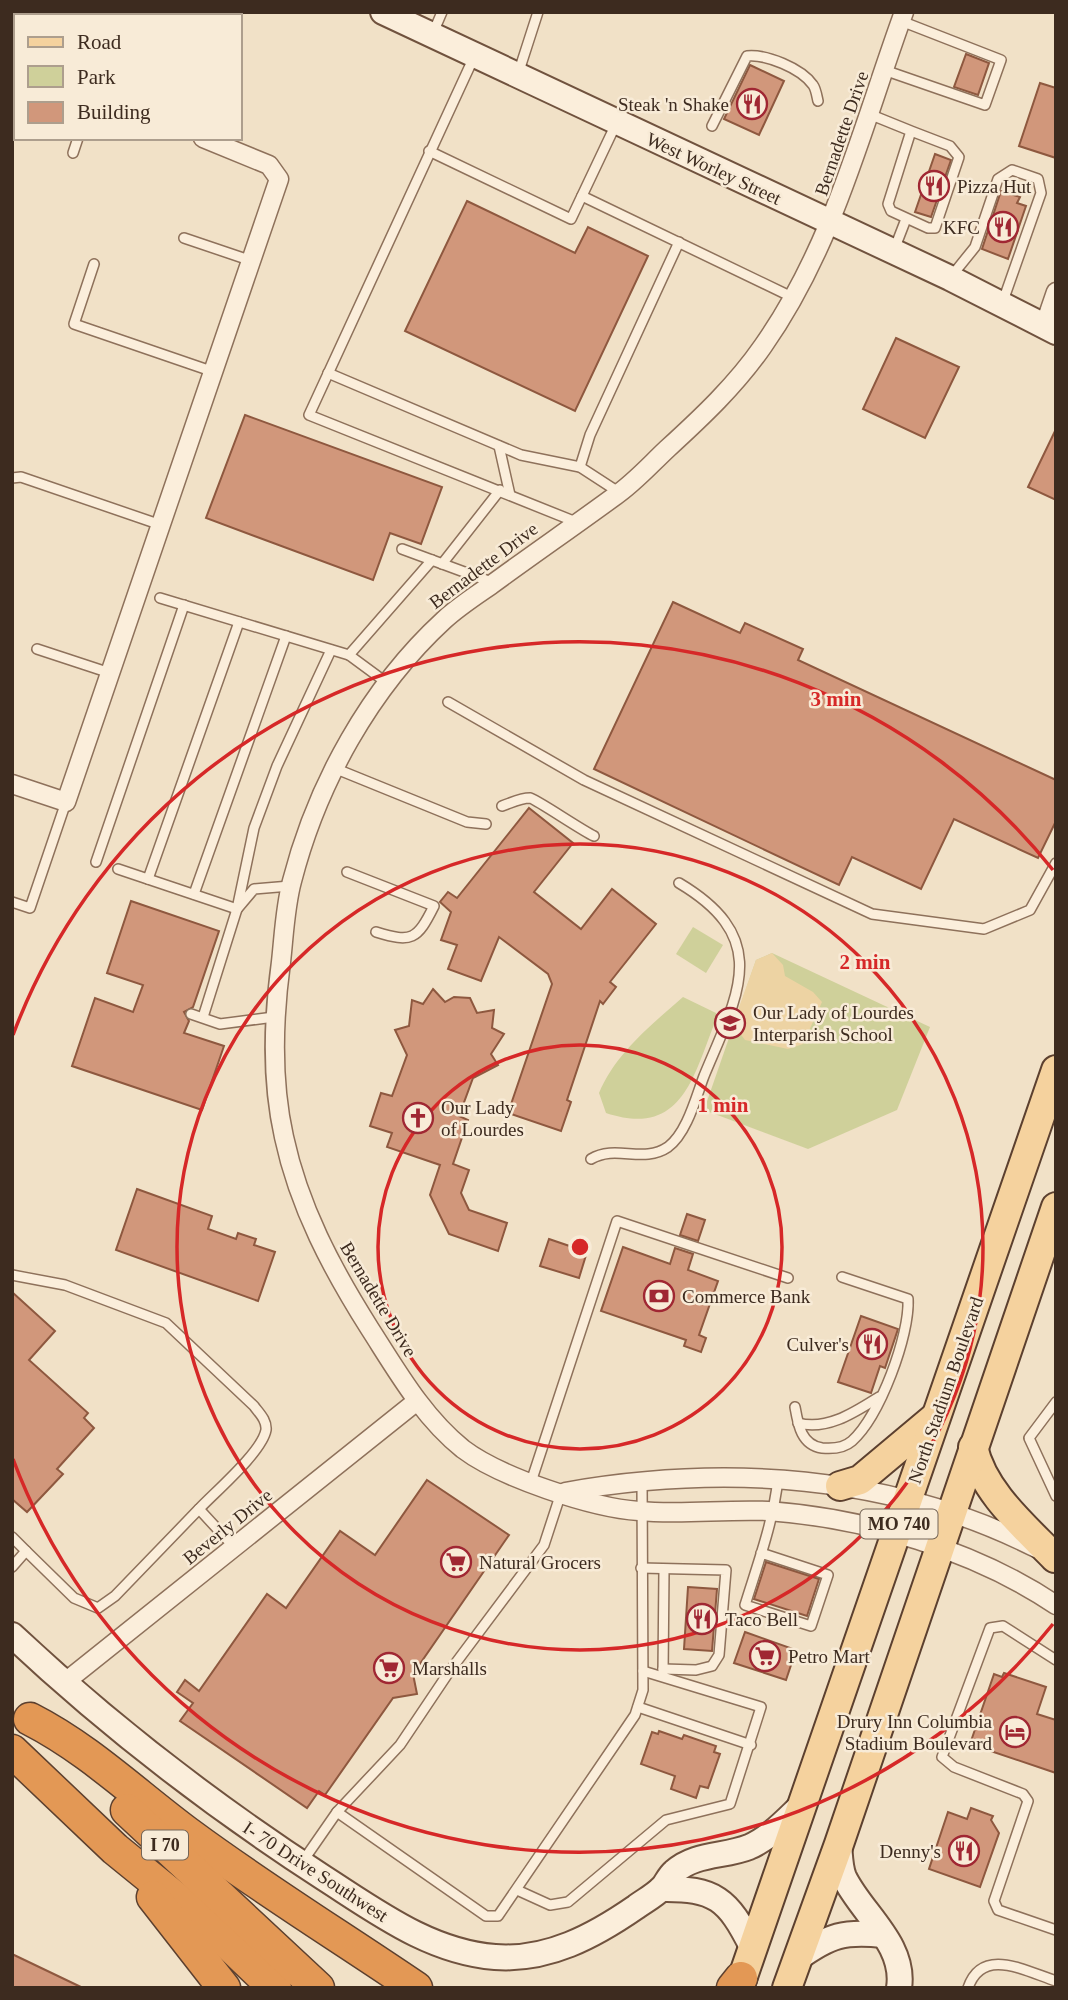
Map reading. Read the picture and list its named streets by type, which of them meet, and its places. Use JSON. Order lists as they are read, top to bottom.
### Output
{
  "streets": {
    "highway": ["I 70"],
    "main road": ["North Stadium Boulevard", "MO 740"],
    "street": [
      "Bernadette Drive",
      "West Worley Street",
      "Beverly Drive",
      "I- 70 Drive Southwest"
    ]
  },
  "crossings": [
    ["Bernadette Drive", "West Worley Street"],
    ["Bernadette Drive", "North Stadium Boulevard"],
    ["Bernadette Drive", "MO 740"],
    ["Bernadette Drive", "Beverly Drive"],
    ["North Stadium Boulevard", "I- 70 Drive Southwest"],
    ["Beverly Drive", "I- 70 Drive Southwest"]
  ],
  "places": {
    "restaurant": [
      "Steak 'n Shake",
      "Pizza Hut",
      "KFC",
      "Culver's",
      "Taco Bell",
      "Denny's"
    ],
    "school or university": ["Our Lady of Lourdes Interparish School"],
    "church": ["Our Lady of Lourdes"],
    "bank": ["Commerce Bank"],
    "supermarket": ["Natural Grocers", "Petro Mart", "Marshalls"],
    "hotel": ["Drury Inn Columbia Stadium Boulevard"]
  },
  "legend": ["Road", "Park", "Building"],
  "rings": ["3 min", "2 min", "1 min"]
}
